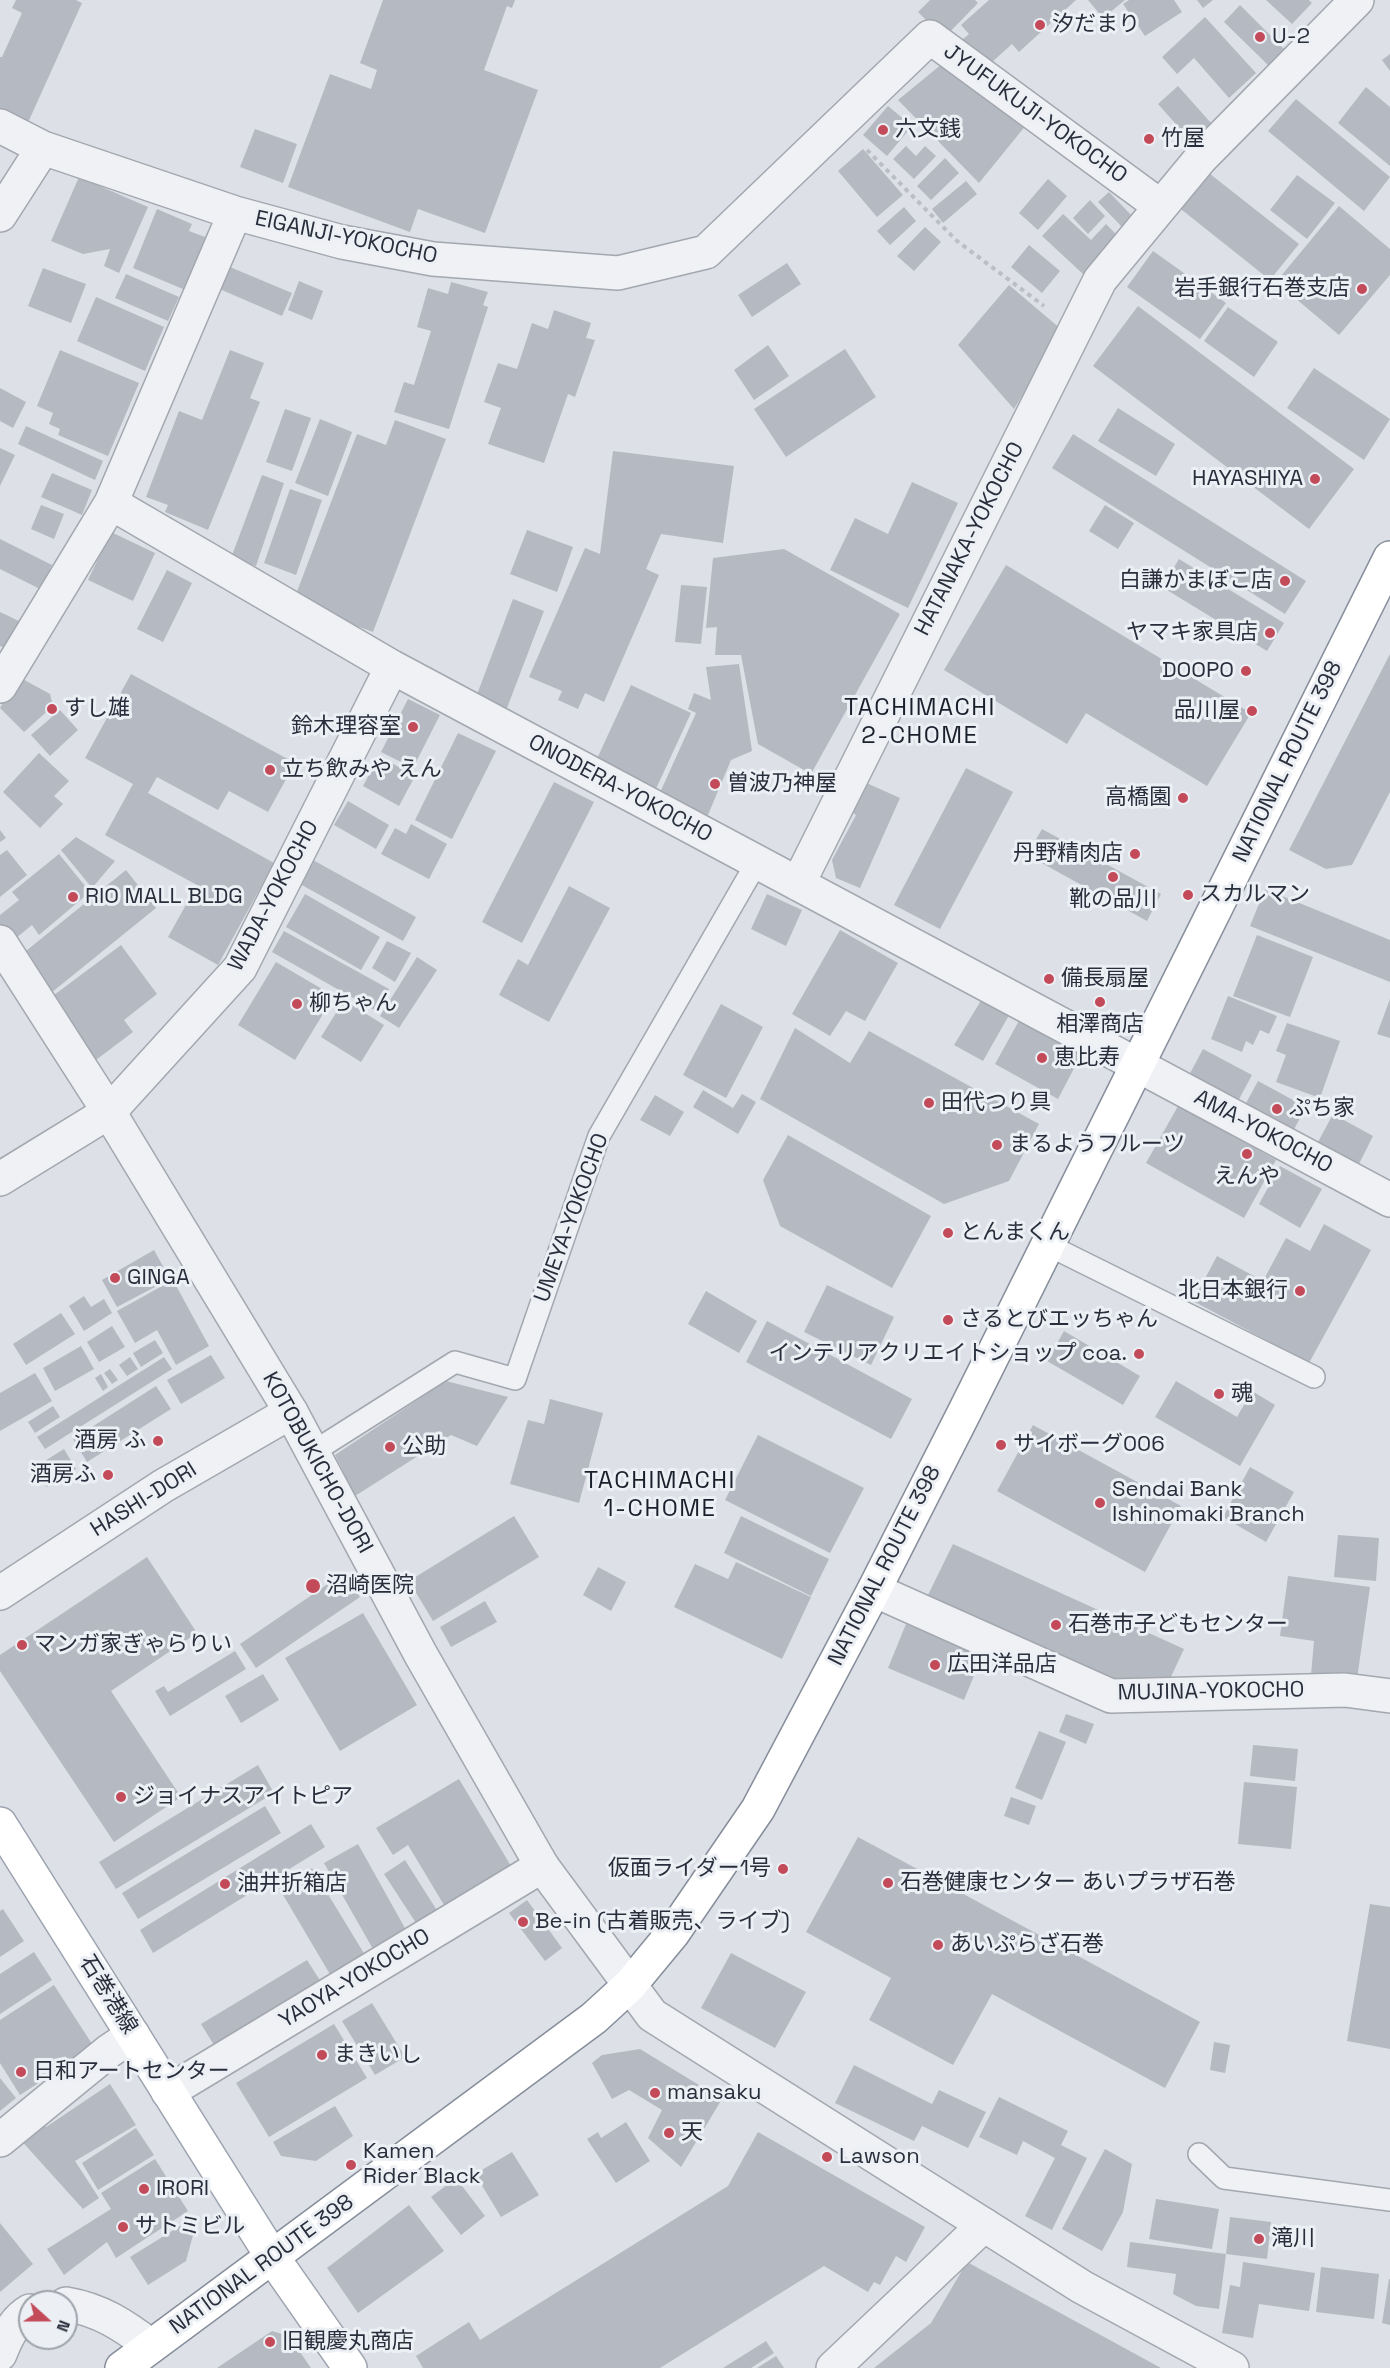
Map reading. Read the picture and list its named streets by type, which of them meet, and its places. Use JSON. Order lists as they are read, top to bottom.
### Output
{
  "streets": {
    "main road": ["NATIONAL ROUTE 398", "石巻港線"],
    "street": [
      "JYUFUKUJI-YOKOCHO",
      "EIGANJI-YOKOCHO",
      "HATANAKA-YOKOCHO",
      "ONODERA-YOKOCHO",
      "WADA-YOKOCHO",
      "AMA-YOKOCHO",
      "KOTOBUKICHO-DORI",
      "HASHI-DORI",
      "MUJINA-YOKOCHO",
      "YAOYA-YOKOCHO"
    ],
    "lane": ["UMEYA-YOKOCHO"]
  },
  "crossings": [
    ["JYUFUKUJI-YOKOCHO", "EIGANJI-YOKOCHO"],
    ["JYUFUKUJI-YOKOCHO", "HATANAKA-YOKOCHO"],
    ["HATANAKA-YOKOCHO", "ONODERA-YOKOCHO"],
    ["NATIONAL ROUTE 398", "ONODERA-YOKOCHO"],
    ["NATIONAL ROUTE 398", "AMA-YOKOCHO"],
    ["NATIONAL ROUTE 398", "KOTOBUKICHO-DORI"],
    ["NATIONAL ROUTE 398", "MUJINA-YOKOCHO"],
    ["NATIONAL ROUTE 398", "石巻港線"],
    ["ONODERA-YOKOCHO", "WADA-YOKOCHO"],
    ["ONODERA-YOKOCHO", "AMA-YOKOCHO"],
    ["ONODERA-YOKOCHO", "UMEYA-YOKOCHO"],
    ["WADA-YOKOCHO", "KOTOBUKICHO-DORI"],
    ["UMEYA-YOKOCHO", "KOTOBUKICHO-DORI"],
    ["KOTOBUKICHO-DORI", "HASHI-DORI"],
    ["KOTOBUKICHO-DORI", "YAOYA-YOKOCHO"],
    ["YAOYA-YOKOCHO", "石巻港線"]
  ],
  "districts": ["TACHIMACHI 2-CHOME", "TACHIMACHI 1-CHOME"],
  "places": [
    "汐だまり",
    "U-2",
    "六文銭",
    "竹屋",
    "岩手銀行石巻支店",
    "HAYASHIYA",
    "白謙かまぼこ店",
    "ヤマキ家具店",
    "DOOPO",
    "すし雄",
    "品川屋",
    "鈴木理容室",
    "立ち飲みや えん",
    "曽波乃神屋",
    "高橋園",
    "丹野精肉店",
    "靴の品川",
    "スカルマン",
    "RIO MALL BLDG",
    "備長扇屋",
    "相澤商店",
    "柳ちゃん",
    "恵比寿",
    "田代つり具",
    "ぷち家",
    "まるようフルーツ",
    "えんや",
    "とんまくん",
    "GINGA",
    "北日本銀行",
    "さるとびエッちゃん",
    "インテリアクリエイトショップ coa.",
    "魂",
    "酒房 ふ",
    "サイボーグ006",
    "公助",
    "酒房ふ",
    "Sendai Bank Ishinomaki Branch",
    "沼崎医院",
    "石巻市子どもセンター",
    "マンガ家ぎゃらりい",
    "広田洋品店",
    "ジョイナスアイトピア",
    "仮面ライダー1号",
    "石巻健康センター あいプラザ石巻",
    "油井折箱店",
    "Be-in (古着販売、ライブ)",
    "あいぷらざ石巻",
    "まきいし",
    "日和アートセンター",
    "mansaku",
    "天",
    "Lawson",
    "Kamen Rider Black",
    "IRORI",
    "サトミビル",
    "滝川",
    "旧観慶丸商店"
  ],
  "north": "right"
}
